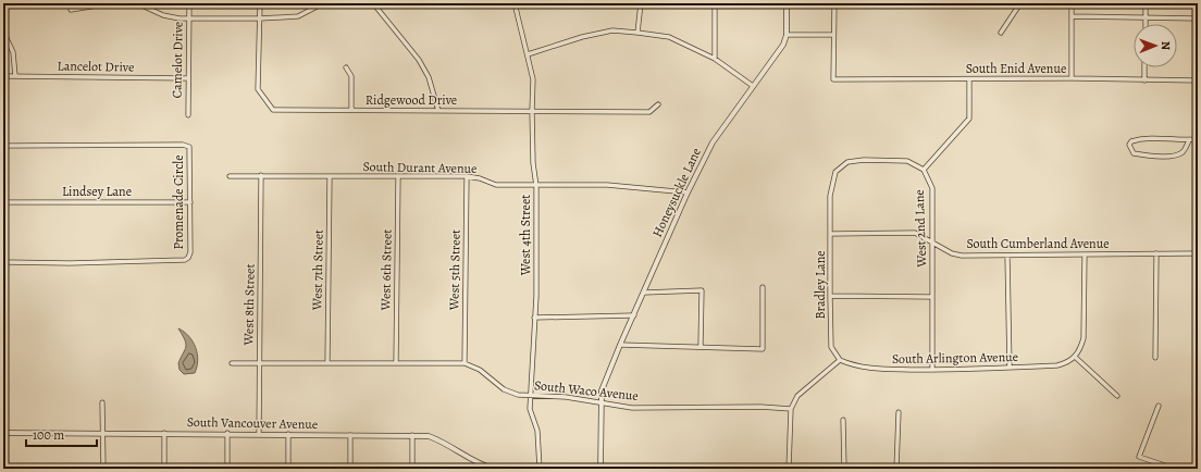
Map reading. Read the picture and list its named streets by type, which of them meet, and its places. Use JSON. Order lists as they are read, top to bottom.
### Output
{
  "streets": {
    "street": [
      "Camelot Drive",
      "Lancelot Drive",
      "South Enid Avenue",
      "Ridgewood Drive",
      "South Durant Avenue",
      "Lindsey Lane",
      "Honeysuckle Lane",
      "Promenade Circle",
      "West 2nd Lane",
      "West 4th Street",
      "South Cumberland Avenue",
      "West 7th Street",
      "West 6th Street",
      "West 5th Street",
      "Bradley Lane",
      "West 8th Street",
      "South Arlington Avenue",
      "South Waco Avenue",
      "South Vancouver Avenue"
    ]
  },
  "crossings": [
    ["Camelot Drive", "Lancelot Drive"],
    ["South Enid Avenue", "West 2nd Lane"],
    ["Ridgewood Drive", "West 4th Street"],
    ["South Durant Avenue", "Honeysuckle Lane"],
    ["South Durant Avenue", "West 4th Street"],
    ["South Durant Avenue", "West 7th Street"],
    ["South Durant Avenue", "West 6th Street"],
    ["South Durant Avenue", "West 5th Street"],
    ["South Durant Avenue", "West 8th Street"],
    ["Lindsey Lane", "Promenade Circle"],
    ["Honeysuckle Lane", "South Waco Avenue"],
    ["West 2nd Lane", "South Cumberland Avenue"],
    ["West 2nd Lane", "Bradley Lane"],
    ["West 2nd Lane", "South Arlington Avenue"],
    ["West 4th Street", "South Waco Avenue"],
    ["South Cumberland Avenue", "Bradley Lane"],
    ["West 7th Street", "South Waco Avenue"],
    ["West 6th Street", "South Waco Avenue"],
    ["West 5th Street", "South Waco Avenue"],
    ["Bradley Lane", "South Arlington Avenue"],
    ["West 8th Street", "South Waco Avenue"],
    ["West 8th Street", "South Vancouver Avenue"]
  ],
  "scale_bar": "100 m",
  "north": "right"
}
